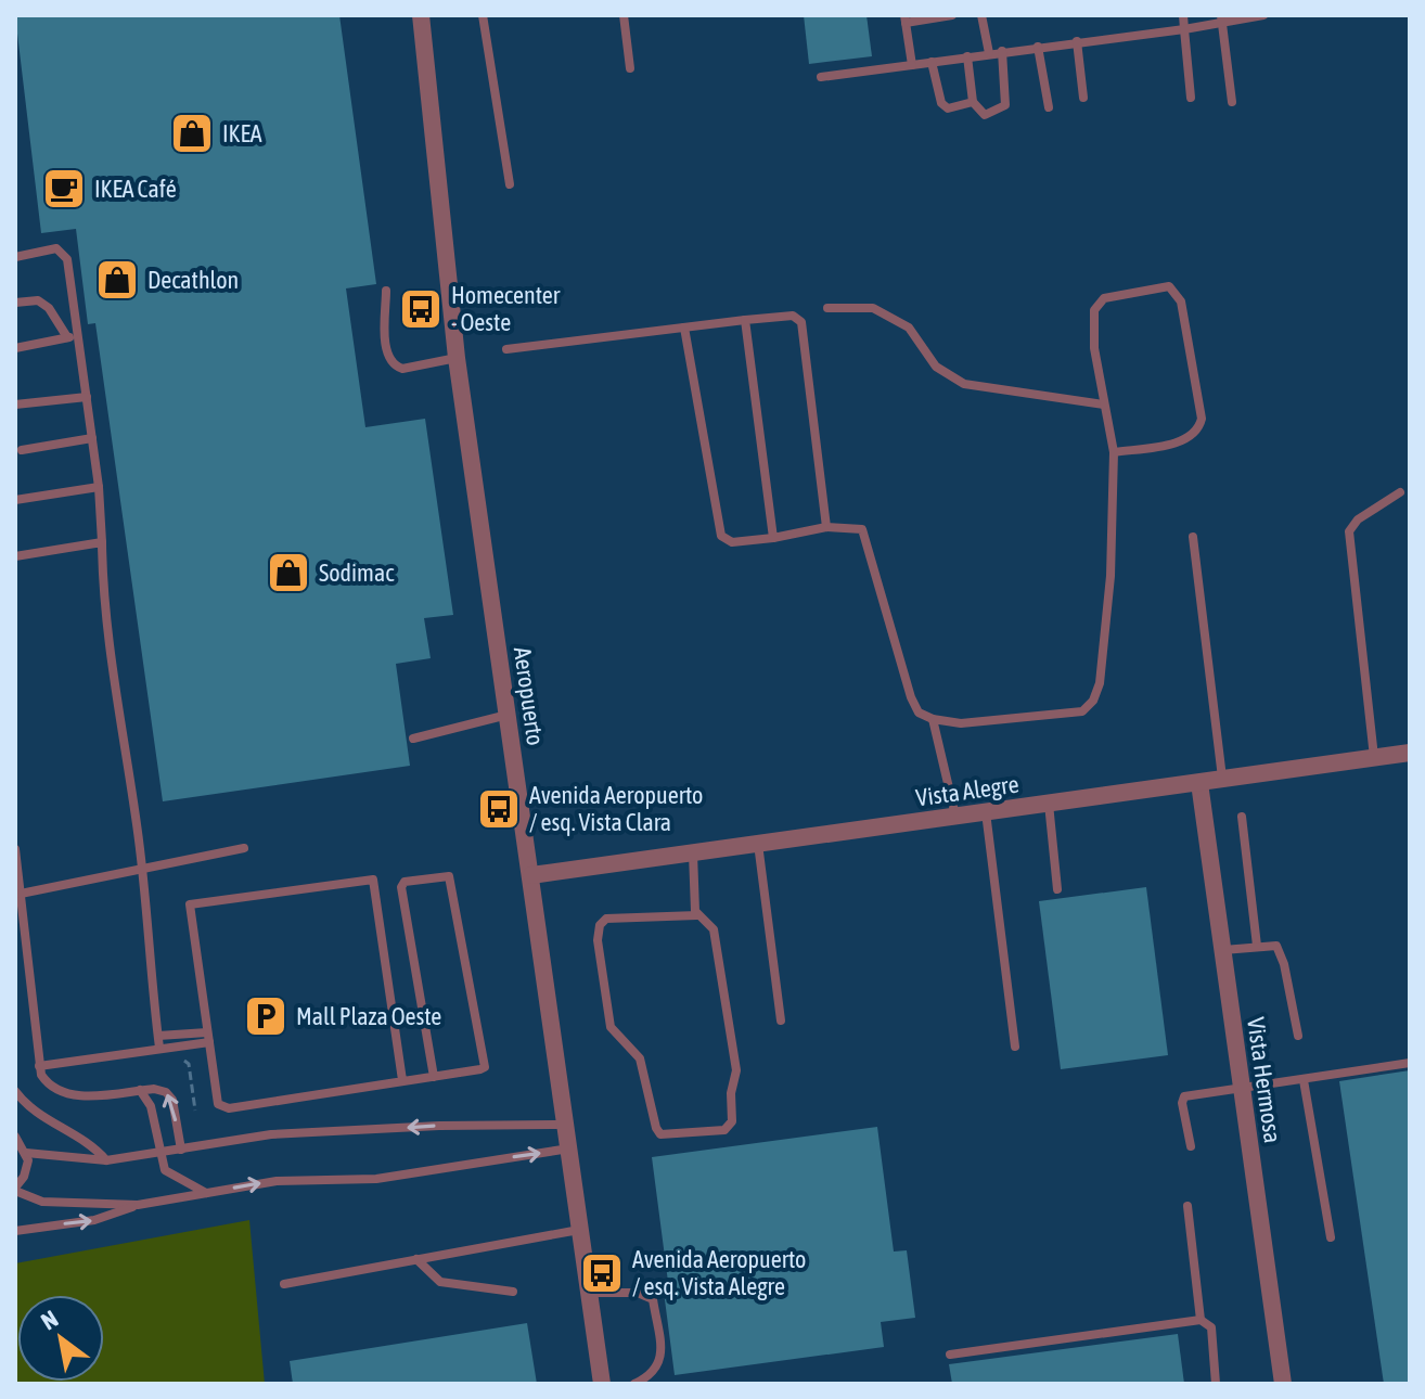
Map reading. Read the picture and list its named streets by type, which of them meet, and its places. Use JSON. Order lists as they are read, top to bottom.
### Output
{
  "streets": {
    "street": ["Aeropuerto", "Vista Alegre", "Vista Hermosa"]
  },
  "crossings": [
    ["Aeropuerto", "Vista Alegre"],
    ["Vista Alegre", "Vista Hermosa"]
  ],
  "places": {
    "shop": ["IKEA", "Decathlon", "Sodimac"],
    "cafe": ["IKEA Café"],
    "bus stop": ["Homecenter - Oeste", "Avenida Aeropuerto / esq. Vista Clara", "Avenida Aeropuerto / esq. Vista Alegre"],
    "parking": ["Mall Plaza Oeste"]
  },
  "north": "top left"
}
